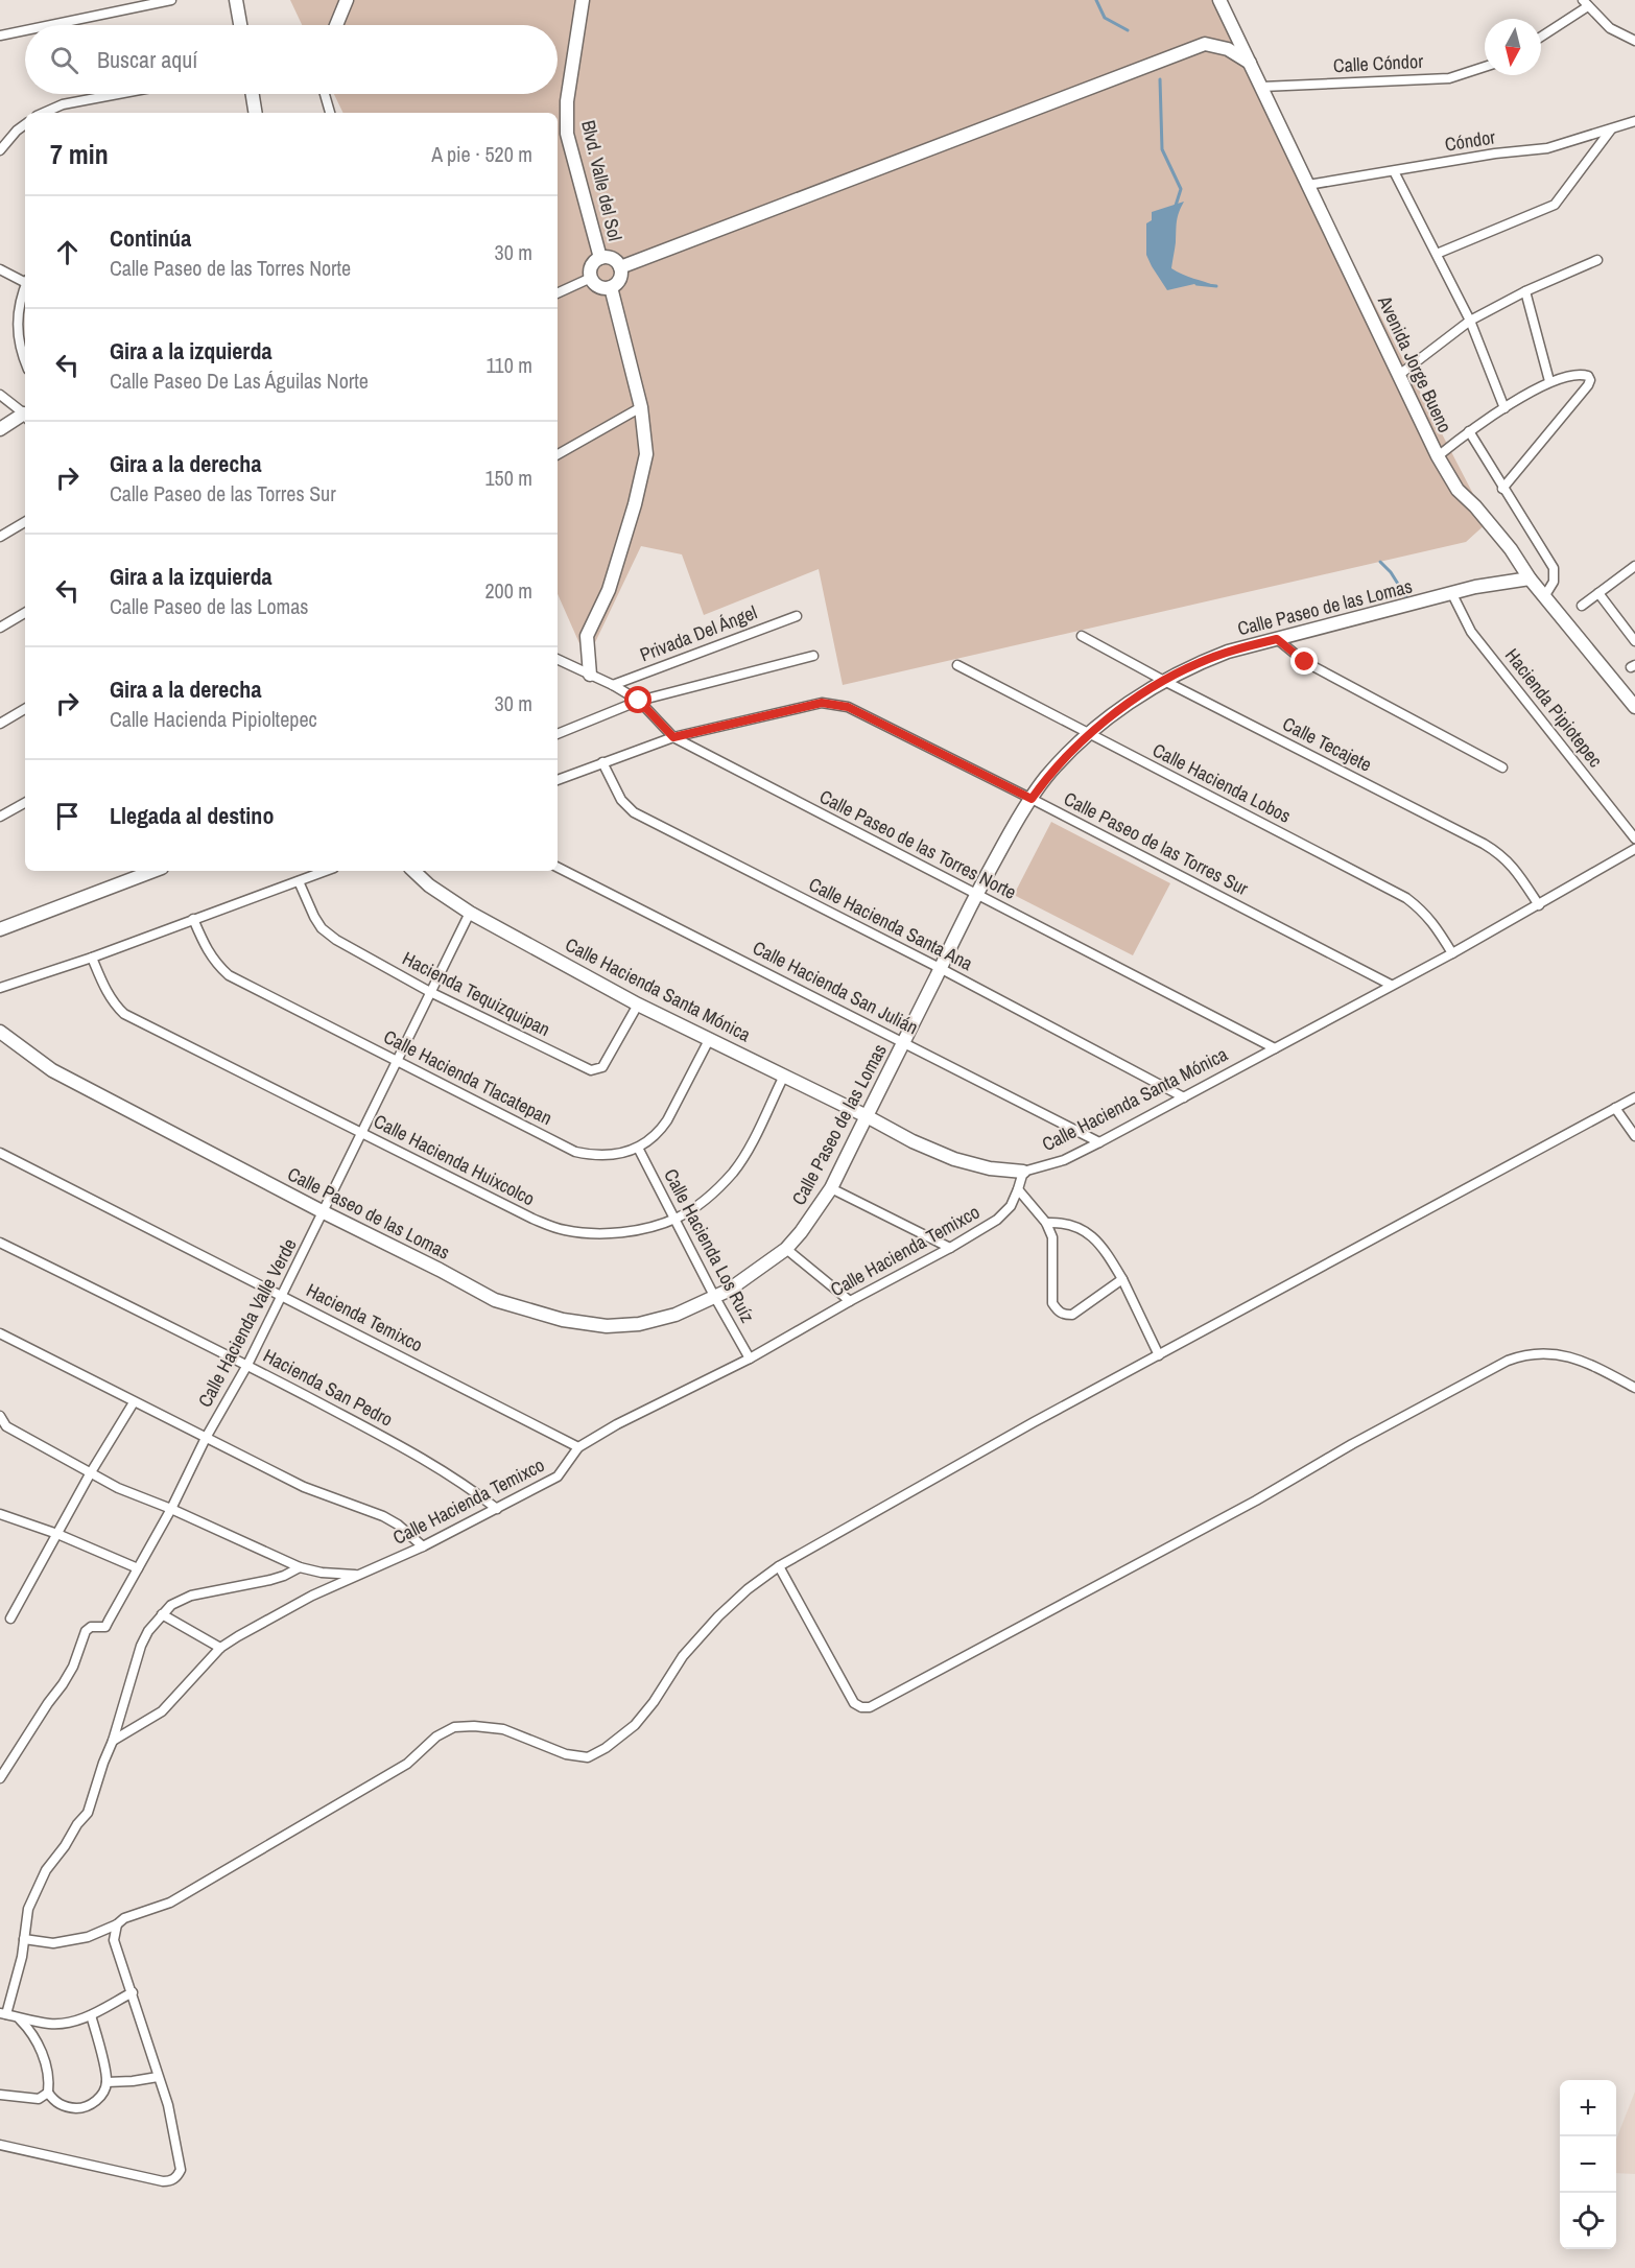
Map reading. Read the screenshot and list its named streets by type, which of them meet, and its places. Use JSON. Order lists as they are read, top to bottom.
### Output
{
  "streets": {
    "street": [
      "Calle Cóndor",
      "Cóndor",
      "Blvd. Valle del Sol",
      "Avenida Jorge Bueno",
      "Calle Paseo de las Lomas",
      "Privada Del Ángel",
      "Hacienda Pipiotepec",
      "Calle Tecajete",
      "Calle Hacienda Lobos",
      "Calle Paseo de las Torres Sur",
      "Calle Paseo de las Torres Norte",
      "Calle Hacienda Santa Ana",
      "Calle Hacienda San Julián",
      "Calle Hacienda Santa Mónica",
      "Hacienda Tequizquipan",
      "Calle Hacienda Tlacatepan",
      "Calle Hacienda Huixcolco",
      "Calle Hacienda Los Ruíz",
      "Calle Hacienda Temixco",
      "Hacienda Temixco",
      "Calle Hacienda Valle Verde",
      "Hacienda San Pedro"
    ]
  },
  "crossings": [
    ["Calle Cóndor", "Avenida Jorge Bueno"],
    ["Cóndor", "Avenida Jorge Bueno"],
    ["Avenida Jorge Bueno", "Calle Paseo de las Lomas"],
    ["Calle Paseo de las Lomas", "Hacienda Pipiotepec"],
    ["Calle Paseo de las Lomas", "Calle Tecajete"],
    ["Calle Paseo de las Lomas", "Calle Hacienda Lobos"],
    ["Calle Paseo de las Lomas", "Calle Paseo de las Torres Sur"],
    ["Calle Paseo de las Lomas", "Calle Paseo de las Torres Norte"],
    ["Calle Paseo de las Lomas", "Calle Hacienda Santa Ana"],
    ["Calle Paseo de las Lomas", "Calle Hacienda San Julián"],
    ["Calle Paseo de las Lomas", "Calle Hacienda Santa Mónica"],
    ["Calle Paseo de las Lomas", "Calle Hacienda Los Ruíz"],
    ["Calle Paseo de las Lomas", "Calle Hacienda Valle Verde"],
    ["Privada Del Ángel", "Calle Paseo de las Torres Norte"],
    ["Calle Tecajete", "Calle Hacienda Santa Mónica"],
    ["Calle Hacienda Lobos", "Calle Hacienda Santa Mónica"],
    ["Calle Paseo de las Torres Sur", "Calle Paseo de las Torres Norte"],
    ["Calle Paseo de las Torres Sur", "Calle Hacienda Santa Mónica"],
    ["Calle Paseo de las Torres Norte", "Calle Hacienda Santa Mónica"],
    ["Calle Hacienda Santa Ana", "Calle Hacienda Santa Mónica"],
    ["Calle Hacienda San Julián", "Calle Hacienda Santa Mónica"],
    ["Calle Hacienda Santa Mónica", "Hacienda Tequizquipan"],
    ["Calle Hacienda Santa Mónica", "Calle Hacienda Tlacatepan"],
    ["Calle Hacienda Santa Mónica", "Calle Hacienda Huixcolco"],
    ["Calle Hacienda Santa Mónica", "Calle Hacienda Temixco"],
    ["Calle Hacienda Santa Mónica", "Calle Hacienda Valle Verde"],
    ["Hacienda Tequizquipan", "Calle Hacienda Valle Verde"],
    ["Calle Hacienda Tlacatepan", "Calle Hacienda Los Ruíz"],
    ["Calle Hacienda Tlacatepan", "Calle Hacienda Valle Verde"],
    ["Calle Hacienda Huixcolco", "Calle Hacienda Los Ruíz"],
    ["Calle Hacienda Huixcolco", "Calle Hacienda Valle Verde"],
    ["Calle Hacienda Los Ruíz", "Calle Hacienda Temixco"],
    ["Calle Hacienda Temixco", "Hacienda Temixco"],
    ["Calle Hacienda Temixco", "Hacienda San Pedro"],
    ["Hacienda Temixco", "Calle Hacienda Valle Verde"],
    ["Calle Hacienda Valle Verde", "Hacienda San Pedro"]
  ],
  "north": "bottom",
  "page": {
    "search": "Buscar aquí",
    "heading": ["7 min", "A pie · 520 m"],
    "list": [
      ["Continúa", "Calle Paseo de las Torres Norte", "30 m"],
      ["Gira a la izquierda", "Calle Paseo De Las Águilas Norte", "110 m"],
      ["Gira a la derecha", "Calle Paseo de las Torres Sur", "150 m"],
      ["Gira a la izquierda", "Calle Paseo de las Lomas", "200 m"],
      ["Gira a la derecha", "Calle Hacienda Pipioltepec", "30 m"],
      "Llegada al destino"
    ],
    "map_buttons": ["+", "−"]
  }
}
